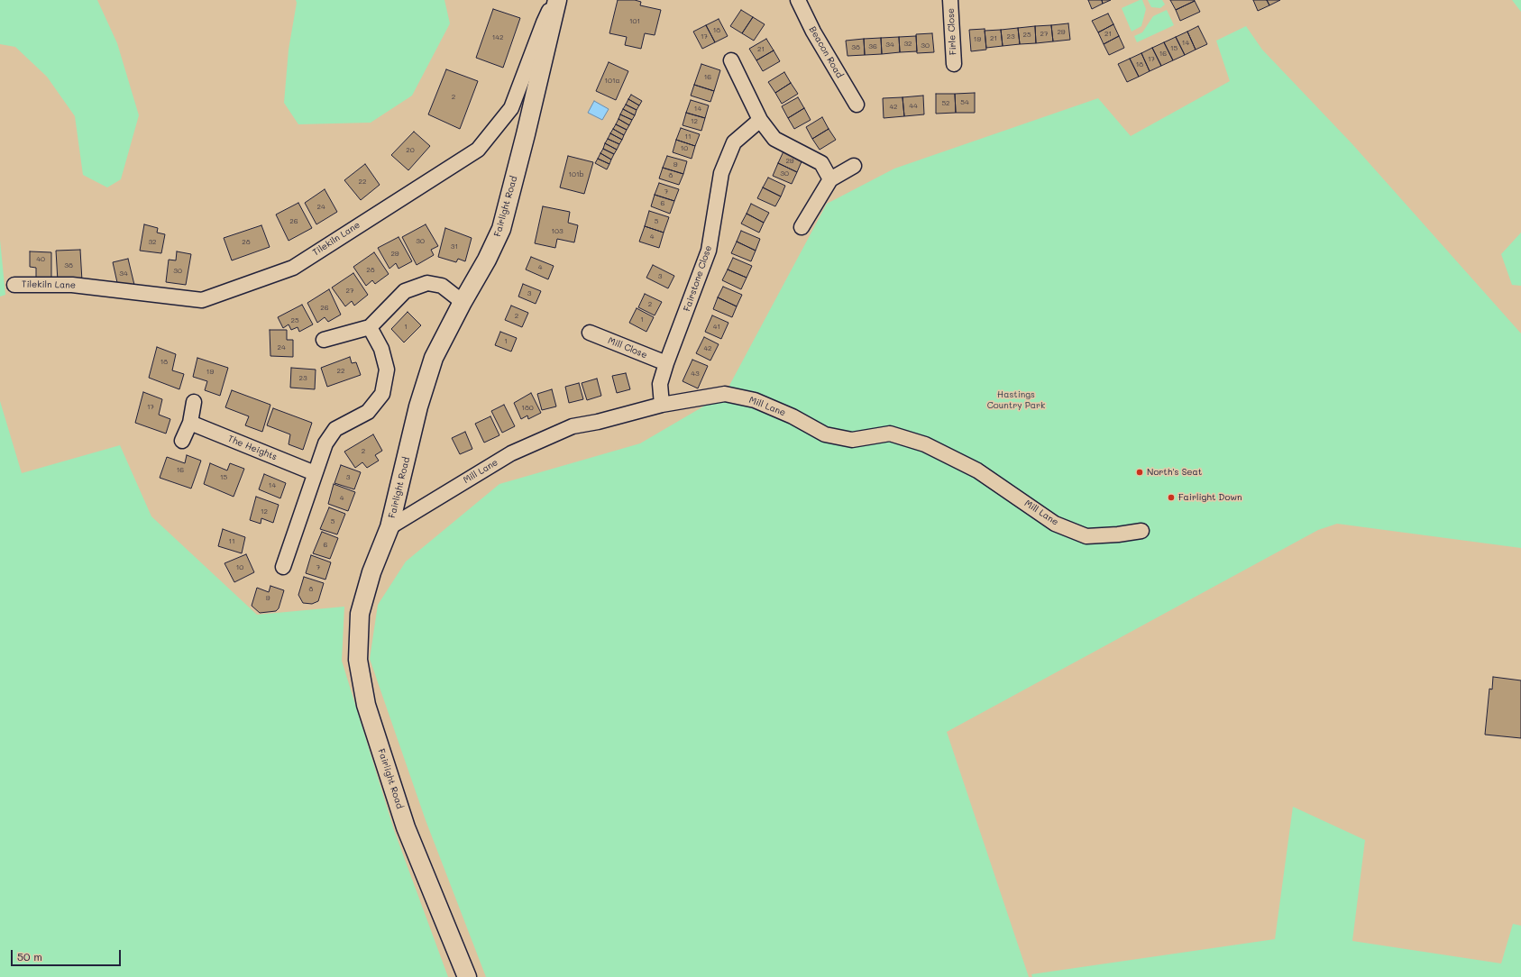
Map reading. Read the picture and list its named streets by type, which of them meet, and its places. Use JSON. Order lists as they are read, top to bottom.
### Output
{
  "streets": {
    "street": [
      "Firle Close",
      "Beacon Road",
      "Fairlight Road",
      "Tilekiln Lane",
      "Fairstone Close",
      "Mill Close",
      "Mill Lane",
      "The Heights"
    ]
  },
  "crossings": [
    ["Fairlight Road", "Tilekiln Lane"],
    ["Fairlight Road", "Mill Lane"],
    ["Fairstone Close", "Mill Close"],
    ["Fairstone Close", "Mill Lane"]
  ],
  "parks": ["Hastings Country Park"],
  "places": ["North's Seat", "Fairlight Down"],
  "house_numbers": [
    "101",
    "18",
    "29",
    "27",
    "21",
    "25",
    "17",
    "23",
    "142",
    "21",
    "19",
    "14",
    "32",
    "34",
    "30",
    "36",
    "38",
    "15",
    "21",
    "16",
    "17",
    "18",
    "16",
    "101a",
    "2",
    "54",
    "52",
    "44",
    "42",
    "14",
    "12",
    "11",
    "10",
    "20",
    "29",
    "9",
    "30",
    "101b",
    "8",
    "22",
    "7",
    "6",
    "24",
    "26",
    "5",
    "103",
    "4",
    "30",
    "32",
    "28",
    "31",
    "29",
    "40",
    "38",
    "4",
    "28",
    "30",
    "34",
    "3",
    "27",
    "3",
    "2",
    "26",
    "2",
    "1",
    "25",
    "1",
    "41",
    "1",
    "24",
    "42",
    "18",
    "22",
    "19",
    "43",
    "23",
    "17",
    "180",
    "2",
    "16",
    "15",
    "3",
    "14",
    "4",
    "12",
    "5",
    "11",
    "6",
    "10",
    "7",
    "8",
    "9"
  ],
  "scale_bar": "50 m"
}
